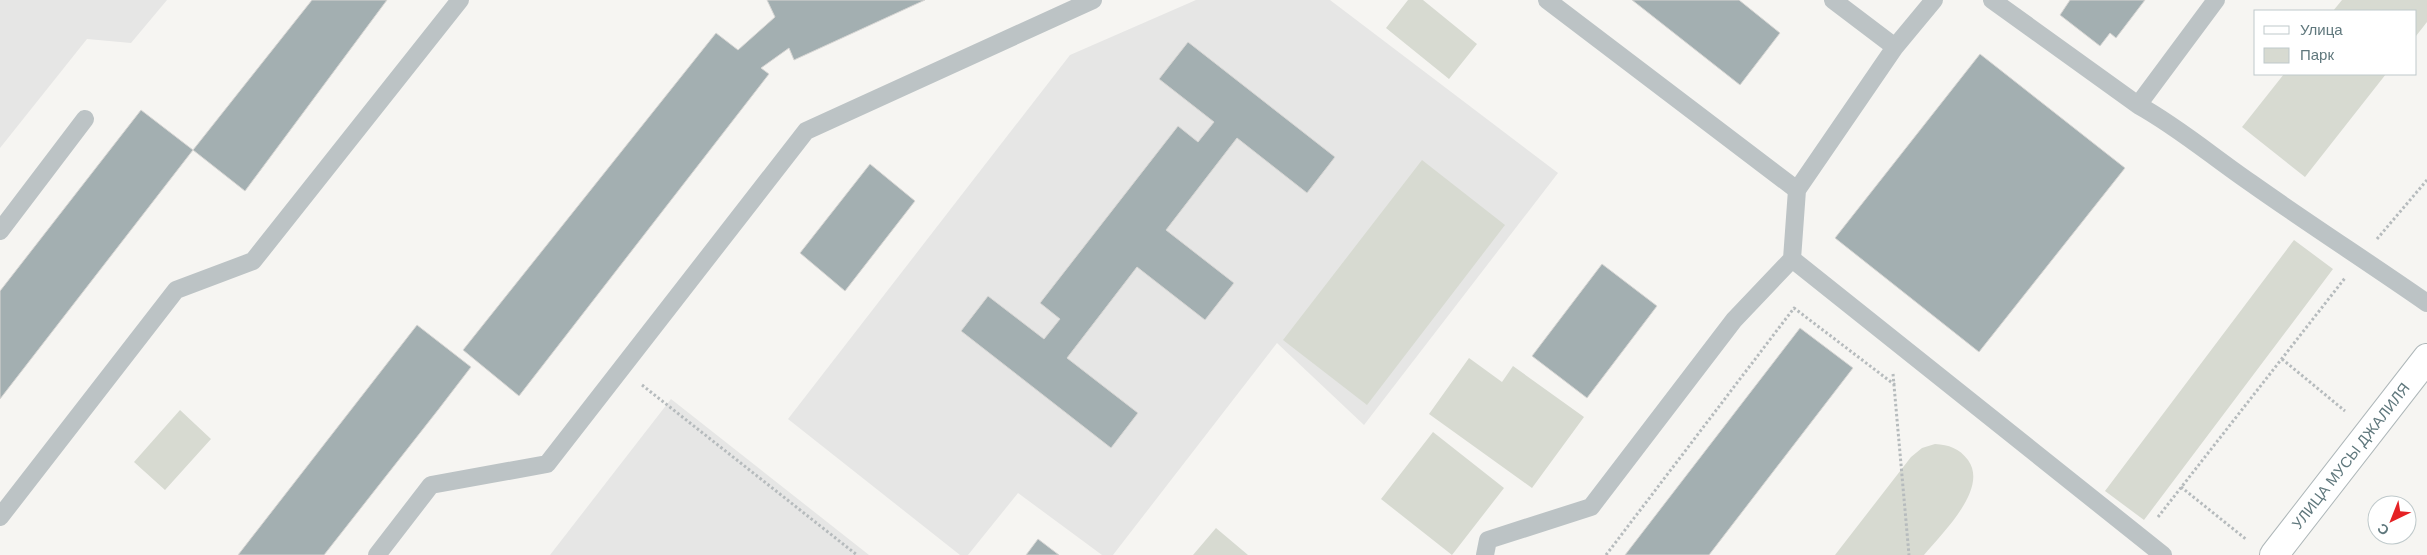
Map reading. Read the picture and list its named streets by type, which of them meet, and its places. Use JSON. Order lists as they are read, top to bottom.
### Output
{
  "streets": {
    "main road": ["УЛИЦА МУСЫ ДЖАЛИЛЯ"]
  },
  "legend": ["Улица", "Парк"],
  "north": "bottom left"
}
